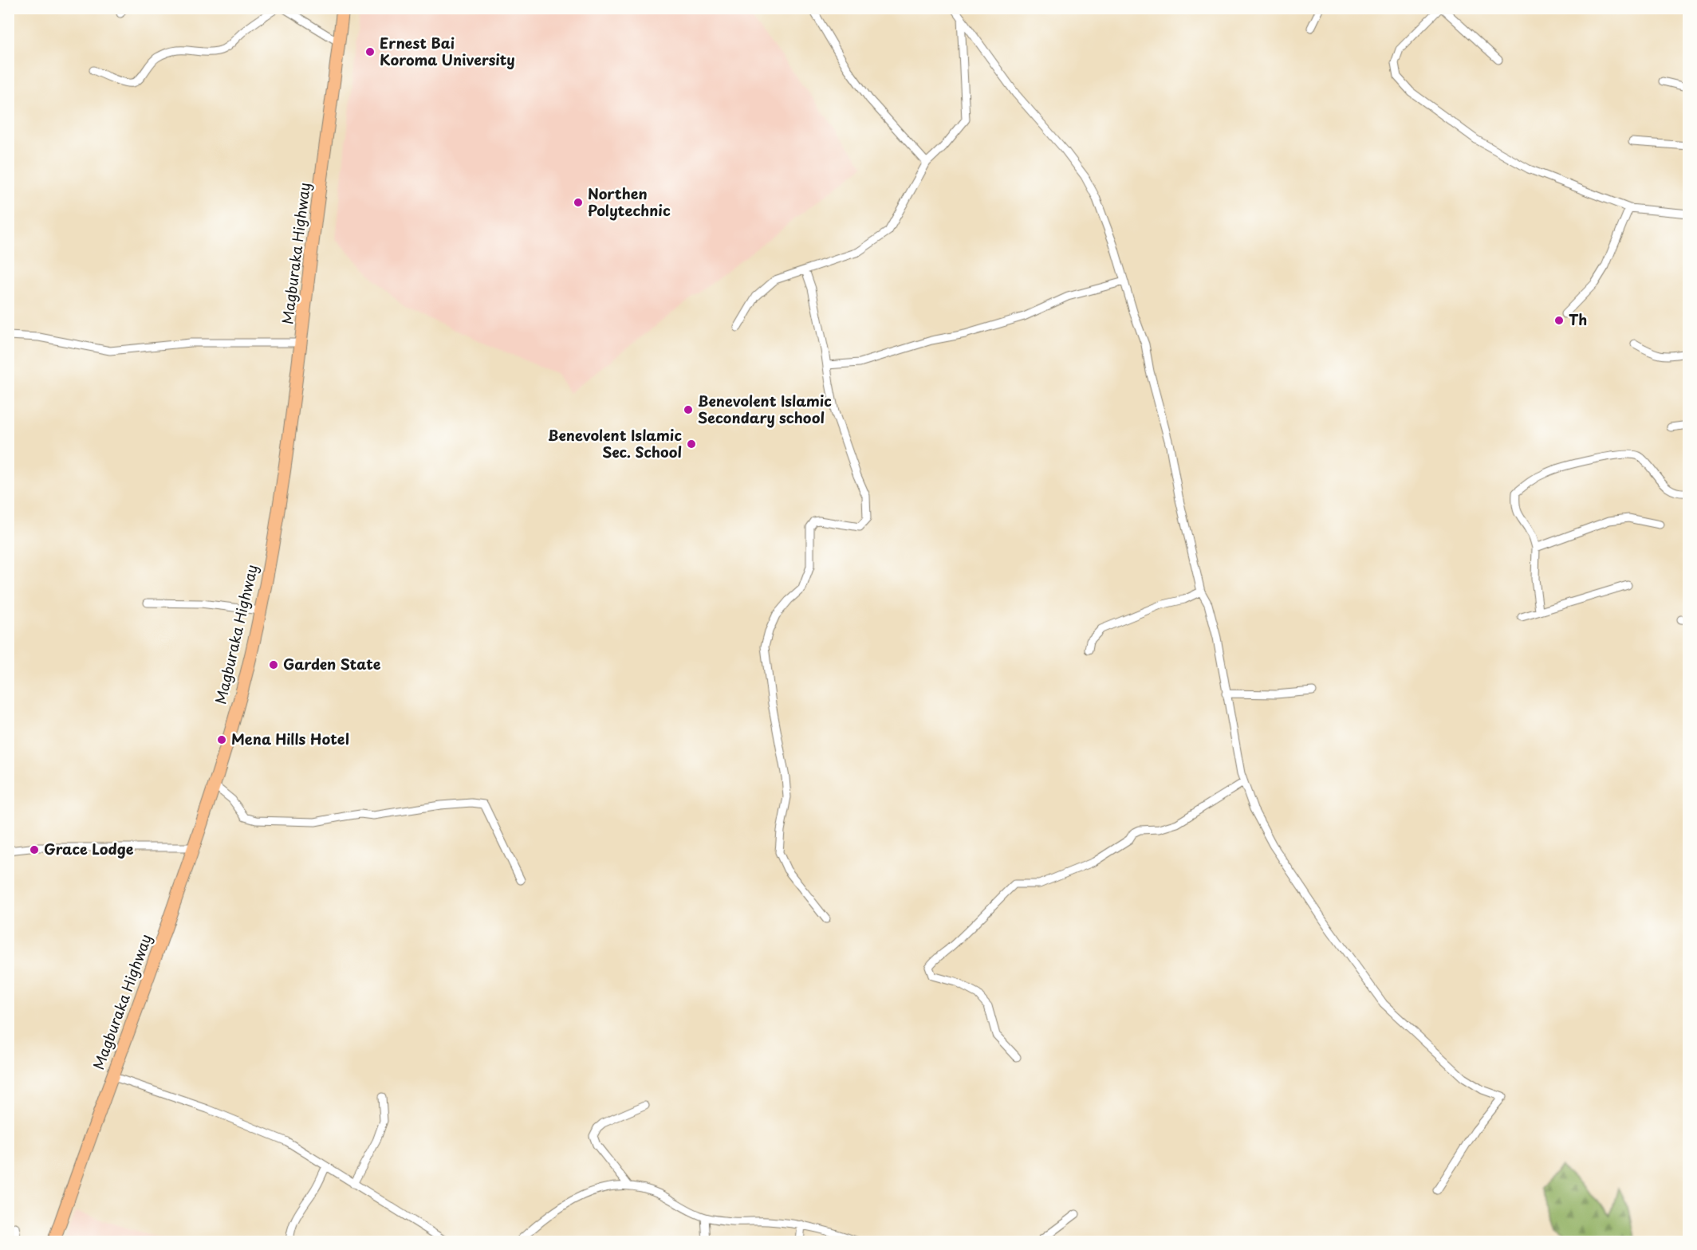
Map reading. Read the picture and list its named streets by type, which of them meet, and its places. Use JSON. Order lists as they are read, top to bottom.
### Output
{
  "streets": {
    "main road": ["Magburaka Highway"]
  },
  "places": [
    "Ernest Bai Koroma University",
    "Northen Polytechnic",
    "Th",
    "Benevolent Islamic Secondary school",
    "Benevolent Islamic Sec. School",
    "Garden State",
    "Mena Hills Hotel",
    "Grace Lodge"
  ]
}
